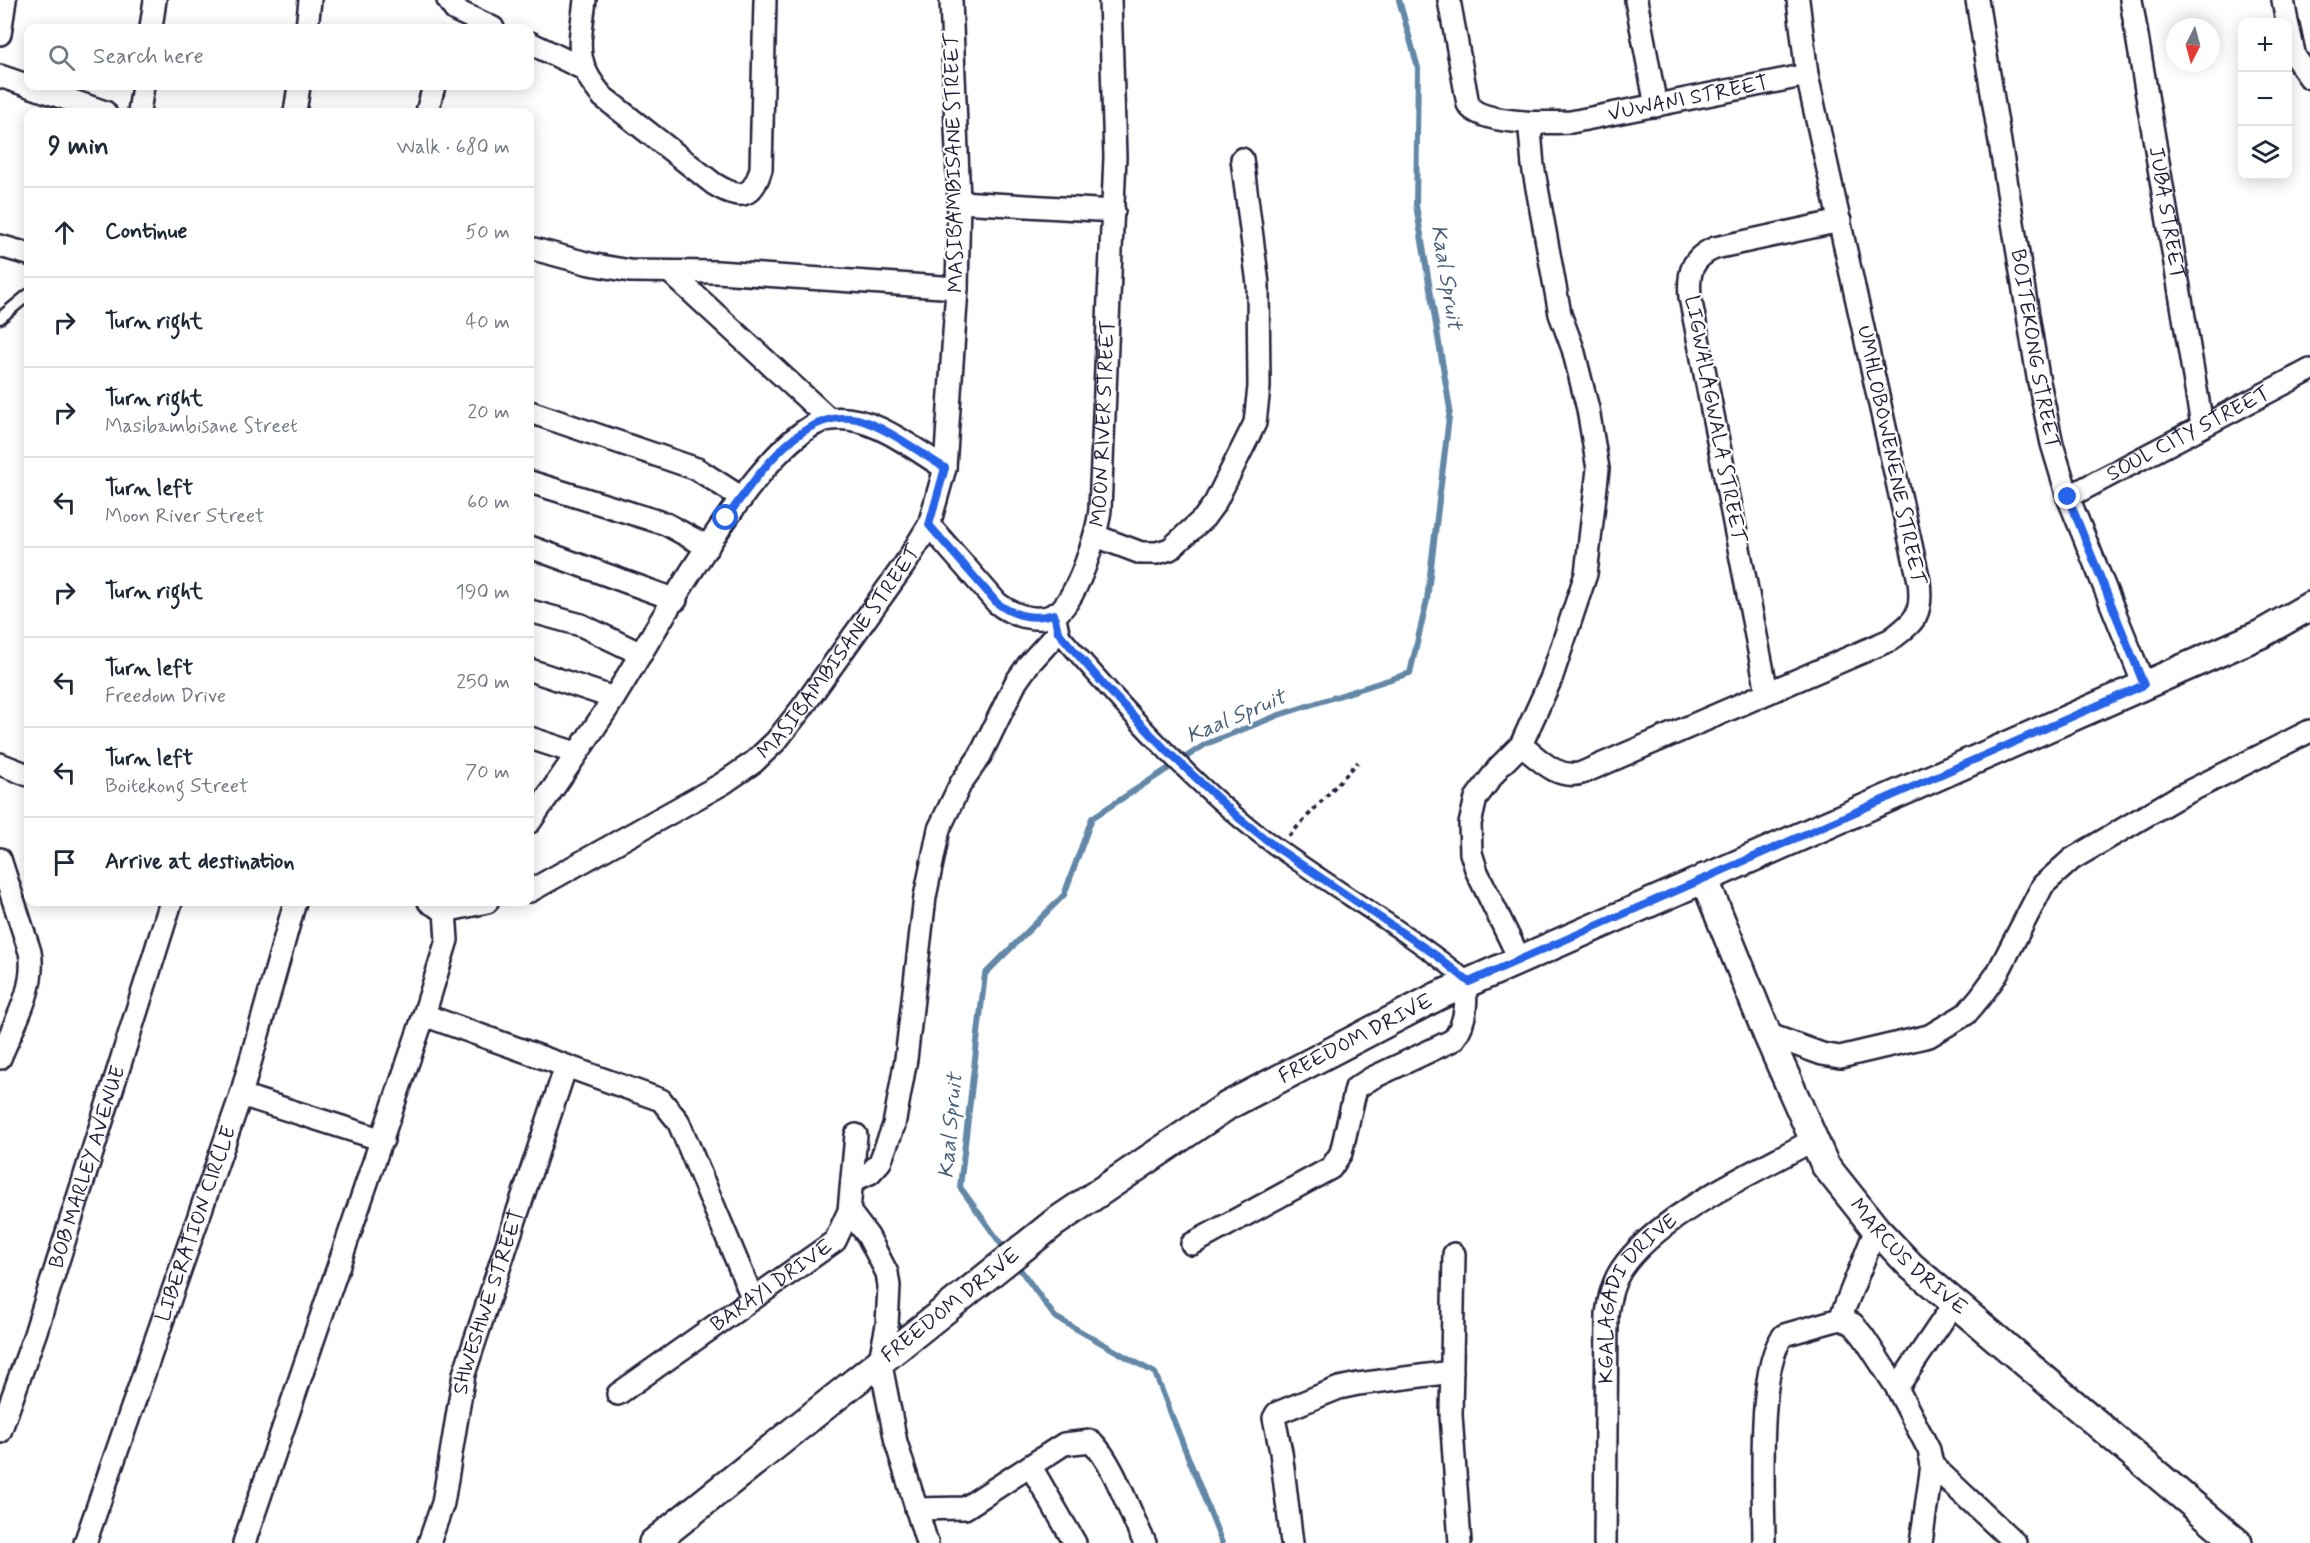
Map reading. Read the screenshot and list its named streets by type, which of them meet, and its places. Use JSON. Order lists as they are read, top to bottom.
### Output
{
  "streets": {
    "street": [
      "VUWANI STREET",
      "MASIBAMBISANE STREET",
      "JUBA STREET",
      "BOITEKONG STREET",
      "LIGWALAGWALA STREET",
      "MOON RIVER STREET",
      "SOUL CITY STREET",
      "UMHLOBOWENENE STREET",
      "FREEDOM DRIVE",
      "BOB MARLEY AVENUE",
      "LIBERATION CIRCLE",
      "MARCUS DRIVE",
      "BARAYI DRIVE",
      "SHWESHWE STREET",
      "KGALAGADI DRIVE"
    ]
  },
  "crossings": [
    ["VUWANI STREET", "UMHLOBOWENENE STREET"],
    ["JUBA STREET", "SOUL CITY STREET"],
    ["BOITEKONG STREET", "SOUL CITY STREET"],
    ["BOITEKONG STREET", "FREEDOM DRIVE"],
    ["LIGWALAGWALA STREET", "UMHLOBOWENENE STREET"],
    ["MOON RIVER STREET", "BARAYI DRIVE"],
    ["FREEDOM DRIVE", "MARCUS DRIVE"],
    ["MARCUS DRIVE", "KGALAGADI DRIVE"]
  ],
  "water": ["Kaal Spruit"],
  "north": "bottom",
  "page": {
    "map_buttons": ["+", "−"],
    "search": "Search here",
    "heading": ["9 min", "Walk · 680 m"],
    "list": [
      ["Continue", "50 m"],
      ["Turn right", "40 m"],
      ["Turn right", "Masibambisane Street", "20 m"],
      ["Turn left", "Moon River Street", "60 m"],
      ["Turn right", "190 m"],
      ["Turn left", "Freedom Drive", "250 m"],
      ["Turn left", "Boitekong Street", "70 m"],
      "Arrive at destination"
    ]
  }
}
